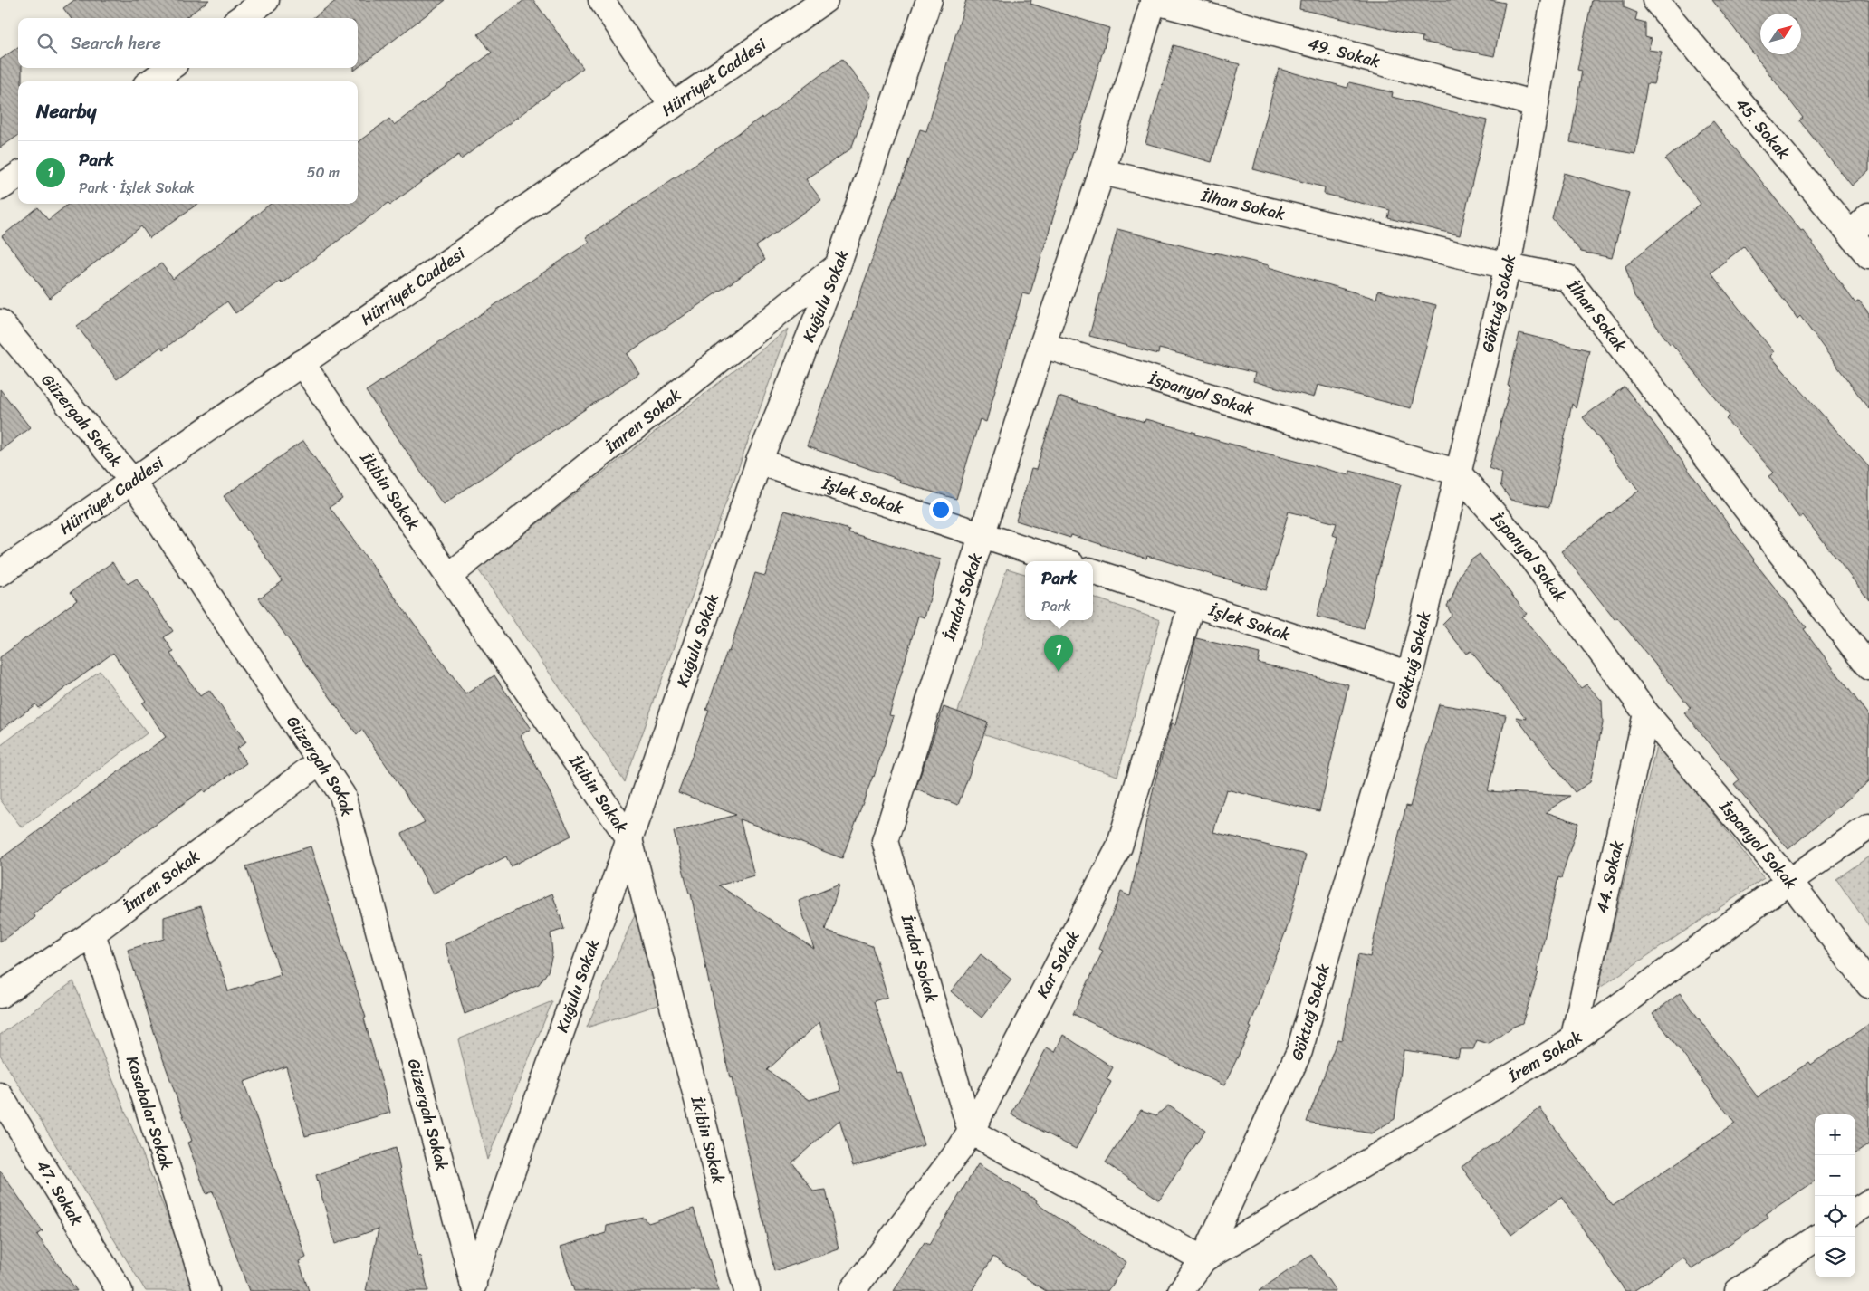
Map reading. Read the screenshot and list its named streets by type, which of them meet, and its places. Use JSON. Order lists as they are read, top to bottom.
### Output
{
  "streets": {
    "street": [
      "49. Sokak",
      "Hürriyet Caddesi",
      "45. Sokak",
      "İlhan Sokak",
      "Kuğulu Sokak",
      "Göktuğ Sokak",
      "İspanyol Sokak",
      "Güzergah Sokak",
      "İmren Sokak",
      "İkibin Sokak",
      "İşlek Sokak",
      "İmdat Sokak",
      "44. Sokak",
      "Kar Sokak",
      "İrem Sokak",
      "Kasabalar Sokak",
      "47. Sokak"
    ]
  },
  "crossings": [
    ["49. Sokak", "Göktuğ Sokak"],
    ["49. Sokak", "İmdat Sokak"],
    ["Hürriyet Caddesi", "Güzergah Sokak"],
    ["Hürriyet Caddesi", "İkibin Sokak"],
    ["İlhan Sokak", "Göktuğ Sokak"],
    ["İlhan Sokak", "İmdat Sokak"],
    ["Kuğulu Sokak", "Güzergah Sokak"],
    ["Kuğulu Sokak", "İmren Sokak"],
    ["Kuğulu Sokak", "İkibin Sokak"],
    ["Kuğulu Sokak", "İşlek Sokak"],
    ["Göktuğ Sokak", "İspanyol Sokak"],
    ["Göktuğ Sokak", "İşlek Sokak"],
    ["Göktuğ Sokak", "İrem Sokak"],
    ["İspanyol Sokak", "İmdat Sokak"],
    ["İspanyol Sokak", "44. Sokak"],
    ["İspanyol Sokak", "İrem Sokak"],
    ["Güzergah Sokak", "İmren Sokak"],
    ["İmren Sokak", "İkibin Sokak"],
    ["İmren Sokak", "Kasabalar Sokak"],
    ["İşlek Sokak", "İmdat Sokak"],
    ["İşlek Sokak", "Kar Sokak"],
    ["İmdat Sokak", "Kar Sokak"],
    ["44. Sokak", "İrem Sokak"]
  ],
  "north": "top right",
  "page": {
    "search": "Search here",
    "heading": "Nearby",
    "list": [
      {
        "mark": "1",
        "name": "Park",
        "note": "Park · İşlek Sokak",
        "value": "50 m"
      }
    ],
    "popup": ["Park", "Park"],
    "pins": "1",
    "map_buttons": ["+", "−"]
  }
}
